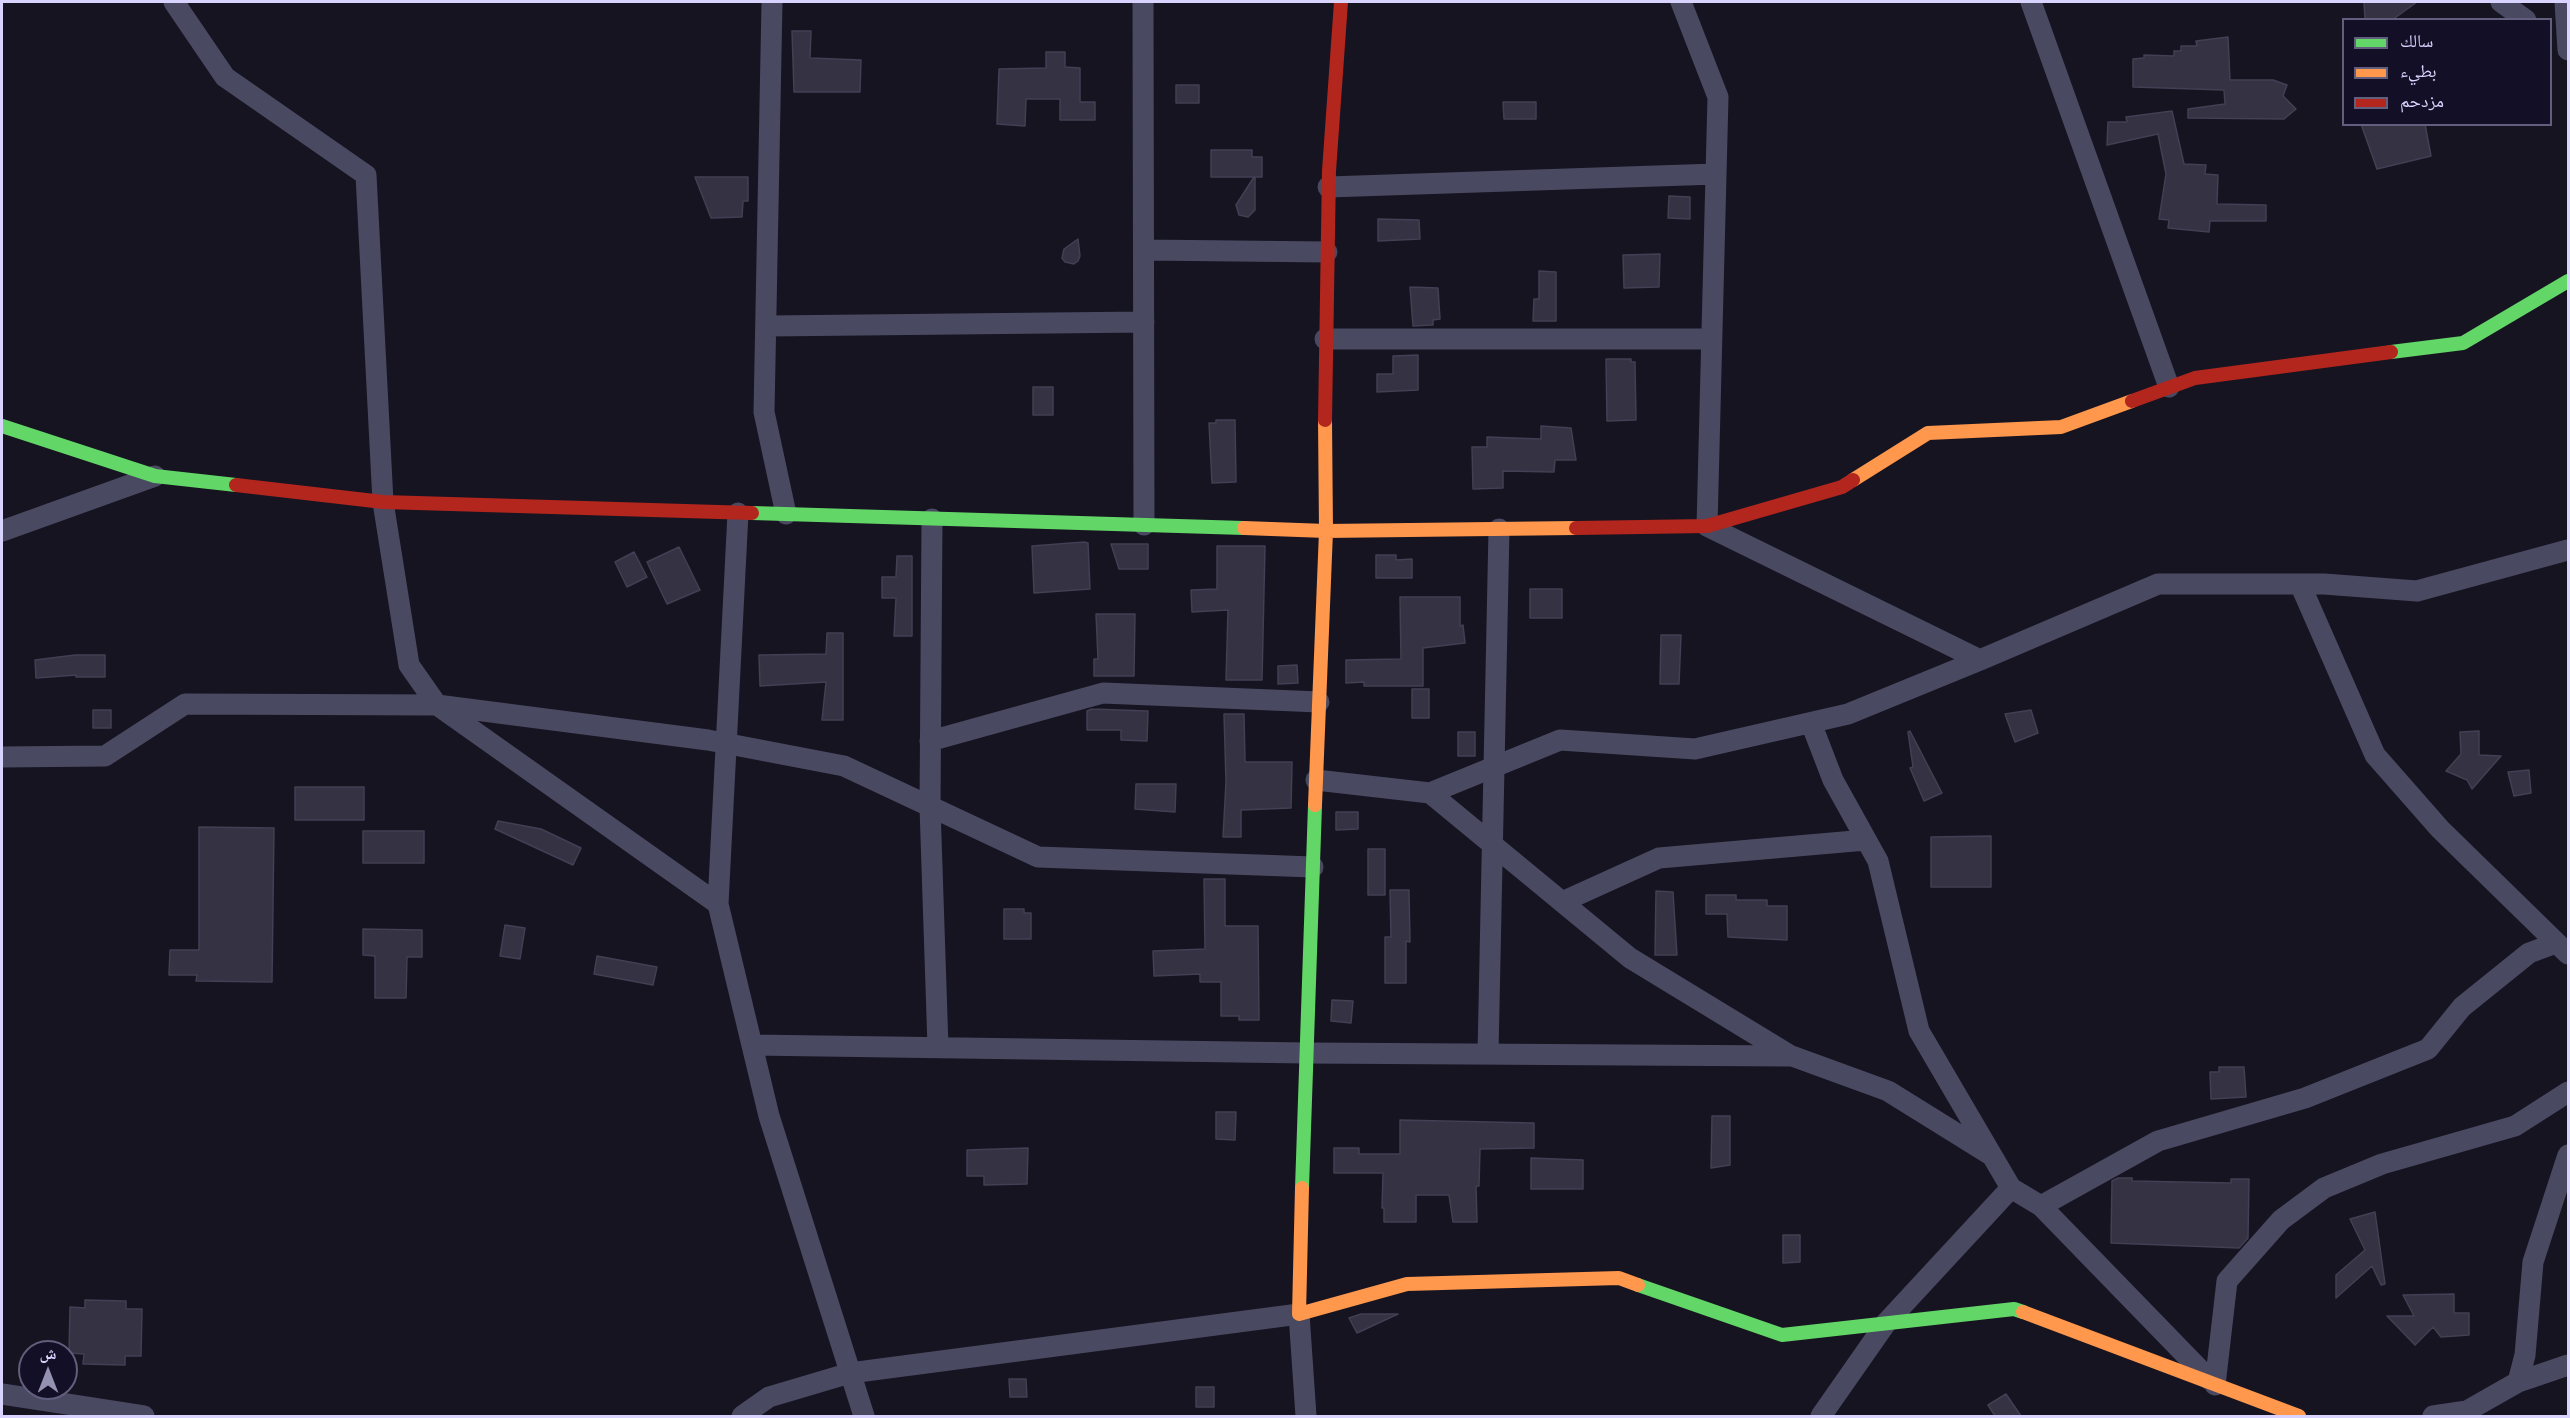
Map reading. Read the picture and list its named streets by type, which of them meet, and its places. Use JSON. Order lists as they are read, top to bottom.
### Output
{
  "legend": ["سالك", "بطيء", "مزدحم"],
  "north": "top"
}
